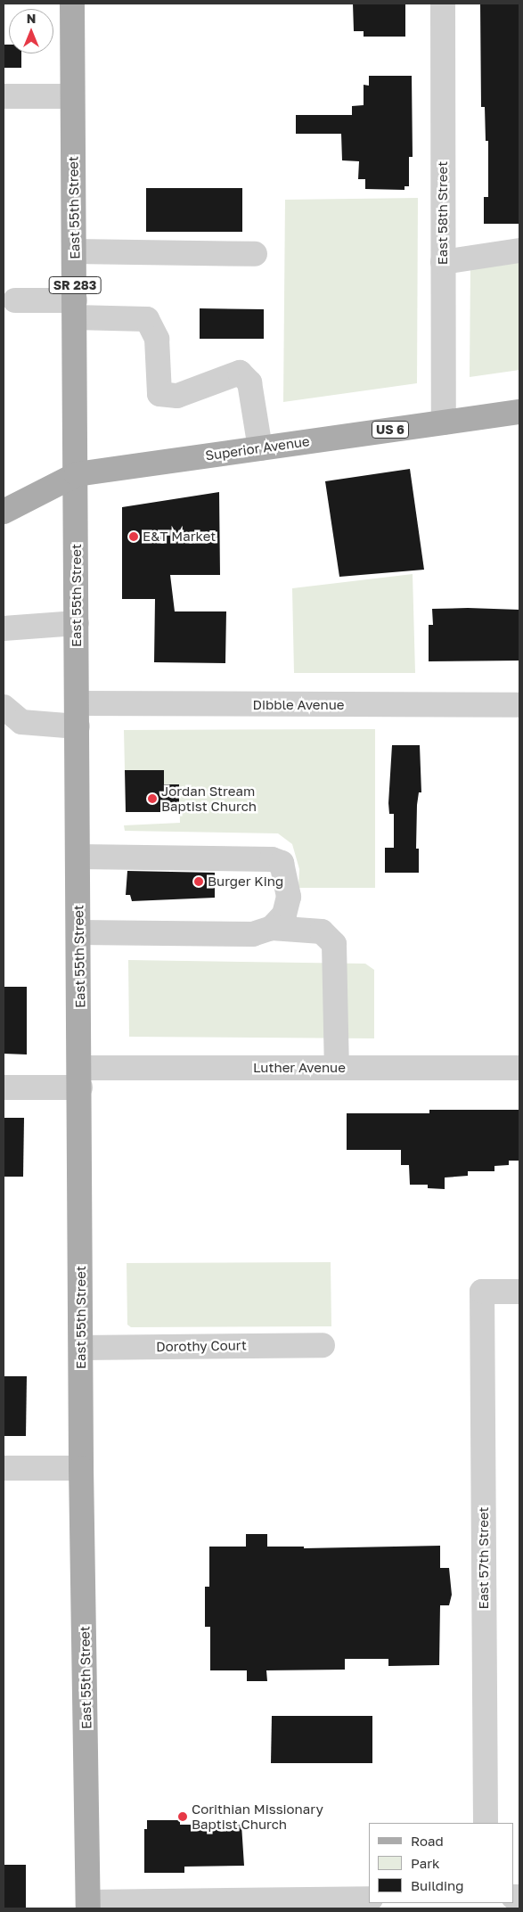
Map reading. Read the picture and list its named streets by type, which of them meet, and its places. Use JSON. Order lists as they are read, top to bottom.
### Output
{
  "streets": {
    "main road": [
      "East 55th Street",
      "SR 283",
      "US 6",
      "Superior Avenue"
    ],
    "street": [
      "East 58th Street",
      "Dibble Avenue",
      "Luther Avenue",
      "Dorothy Court",
      "East 57th Street"
    ]
  },
  "crossings": [
    ["East 55th Street", "Superior Avenue"],
    ["East 55th Street", "Dibble Avenue"],
    ["East 55th Street", "Luther Avenue"],
    ["East 55th Street", "Dorothy Court"],
    ["East 58th Street", "Superior Avenue"]
  ],
  "places": [
    "E&T Market",
    "Jordan Stream Baptist Church",
    "Burger King",
    "Corithian Missionary Baptist Church"
  ],
  "legend": ["Road", "Park", "Building"],
  "north": "top"
}
